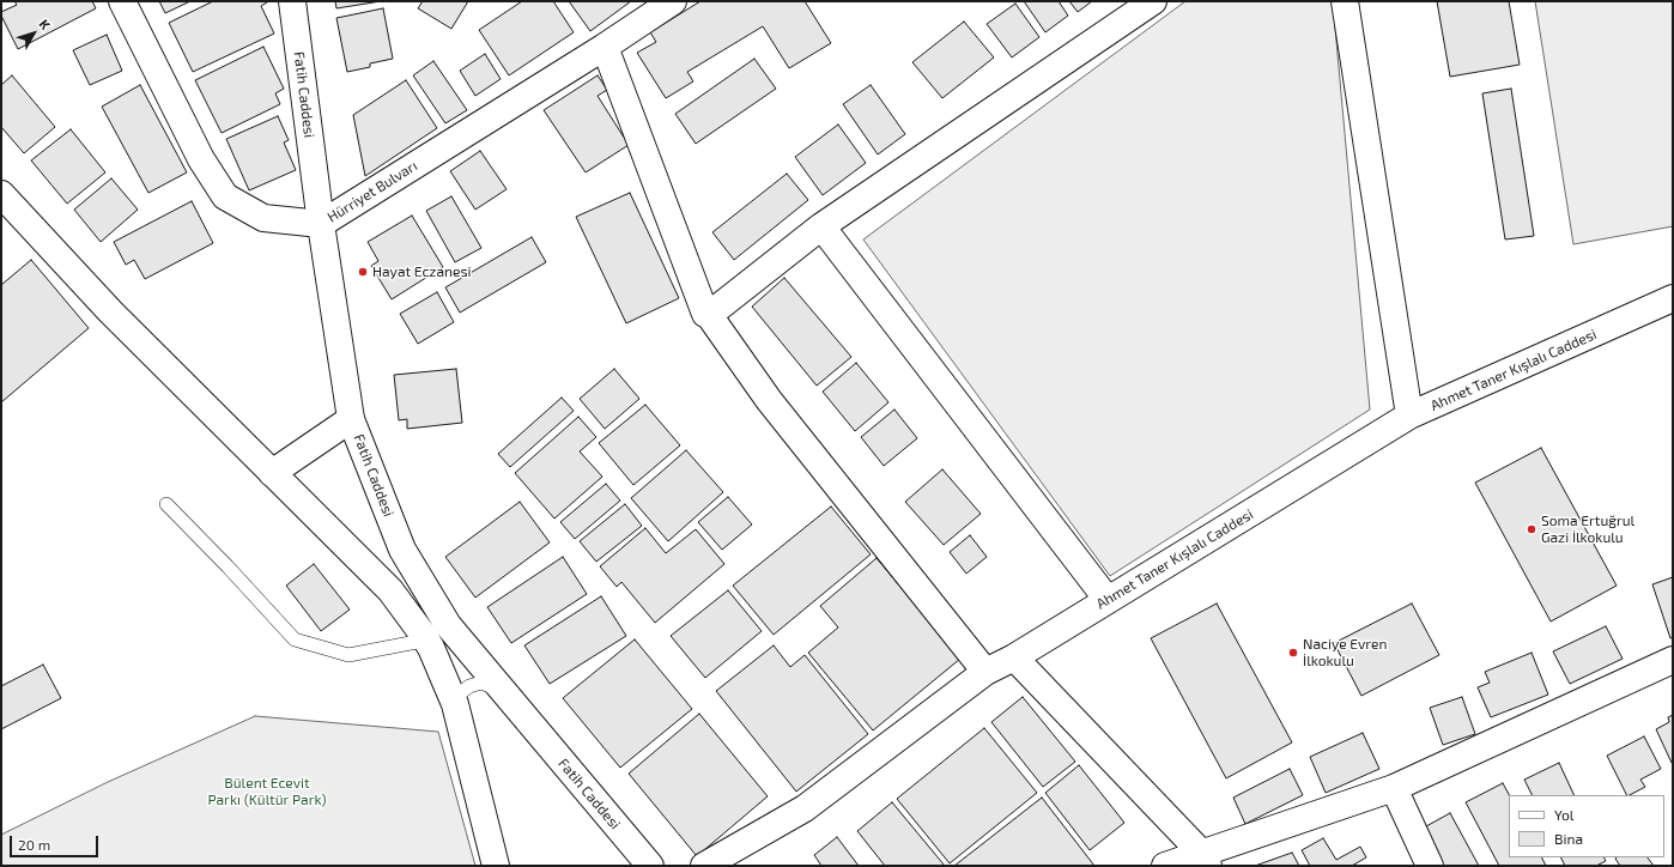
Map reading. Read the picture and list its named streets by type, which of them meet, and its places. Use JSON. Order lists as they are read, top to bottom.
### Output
{
  "streets": {
    "street": ["Fatih Caddesi", "Hürriyet Bulvarı", "Ahmet Taner Kışlalı Caddesi"]
  },
  "crossings": [
    ["Fatih Caddesi", "Hürriyet Bulvarı"]
  ],
  "parks": ["Bülent Ecevit Parkı (Kültür Park)"],
  "places": ["Hayat Eczanesi", "Soma Ertuğrul Gazi İlkokulu", "Naciye Evren İlkokulu"],
  "legend": ["Yol", "Bina"],
  "scale_bar": "20 m",
  "north": "top right"
}
